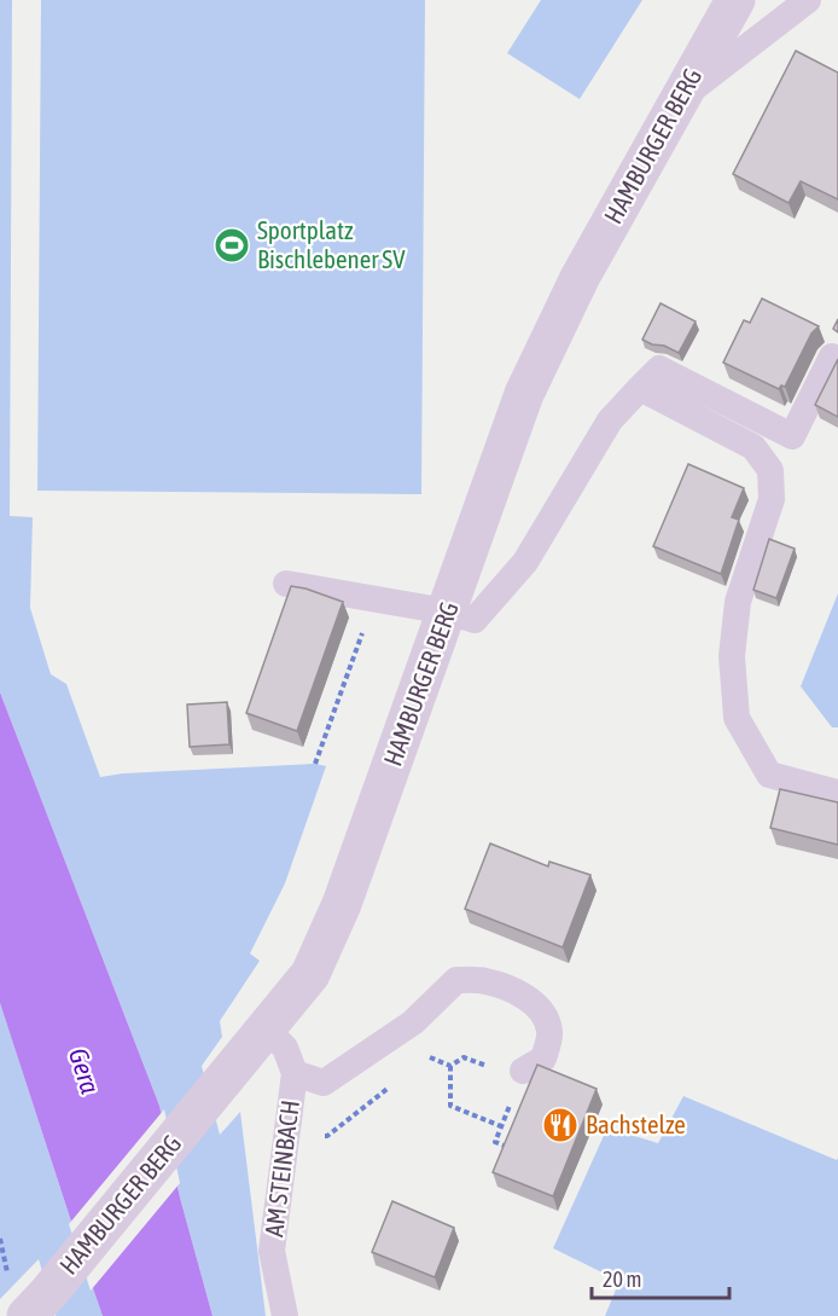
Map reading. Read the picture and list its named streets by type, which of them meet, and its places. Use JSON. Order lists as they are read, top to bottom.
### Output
{
  "streets": {
    "street": ["HAMBURGER BERG"],
    "lane": ["AM STEINBACH"]
  },
  "crossings": [
    ["HAMBURGER BERG", "AM STEINBACH"]
  ],
  "water": ["Gera"],
  "places": {
    "sports": ["Sportplatz Bischlebener SV"],
    "restaurant": ["Bachstelze"]
  },
  "scale_bar": "20 m"
}
